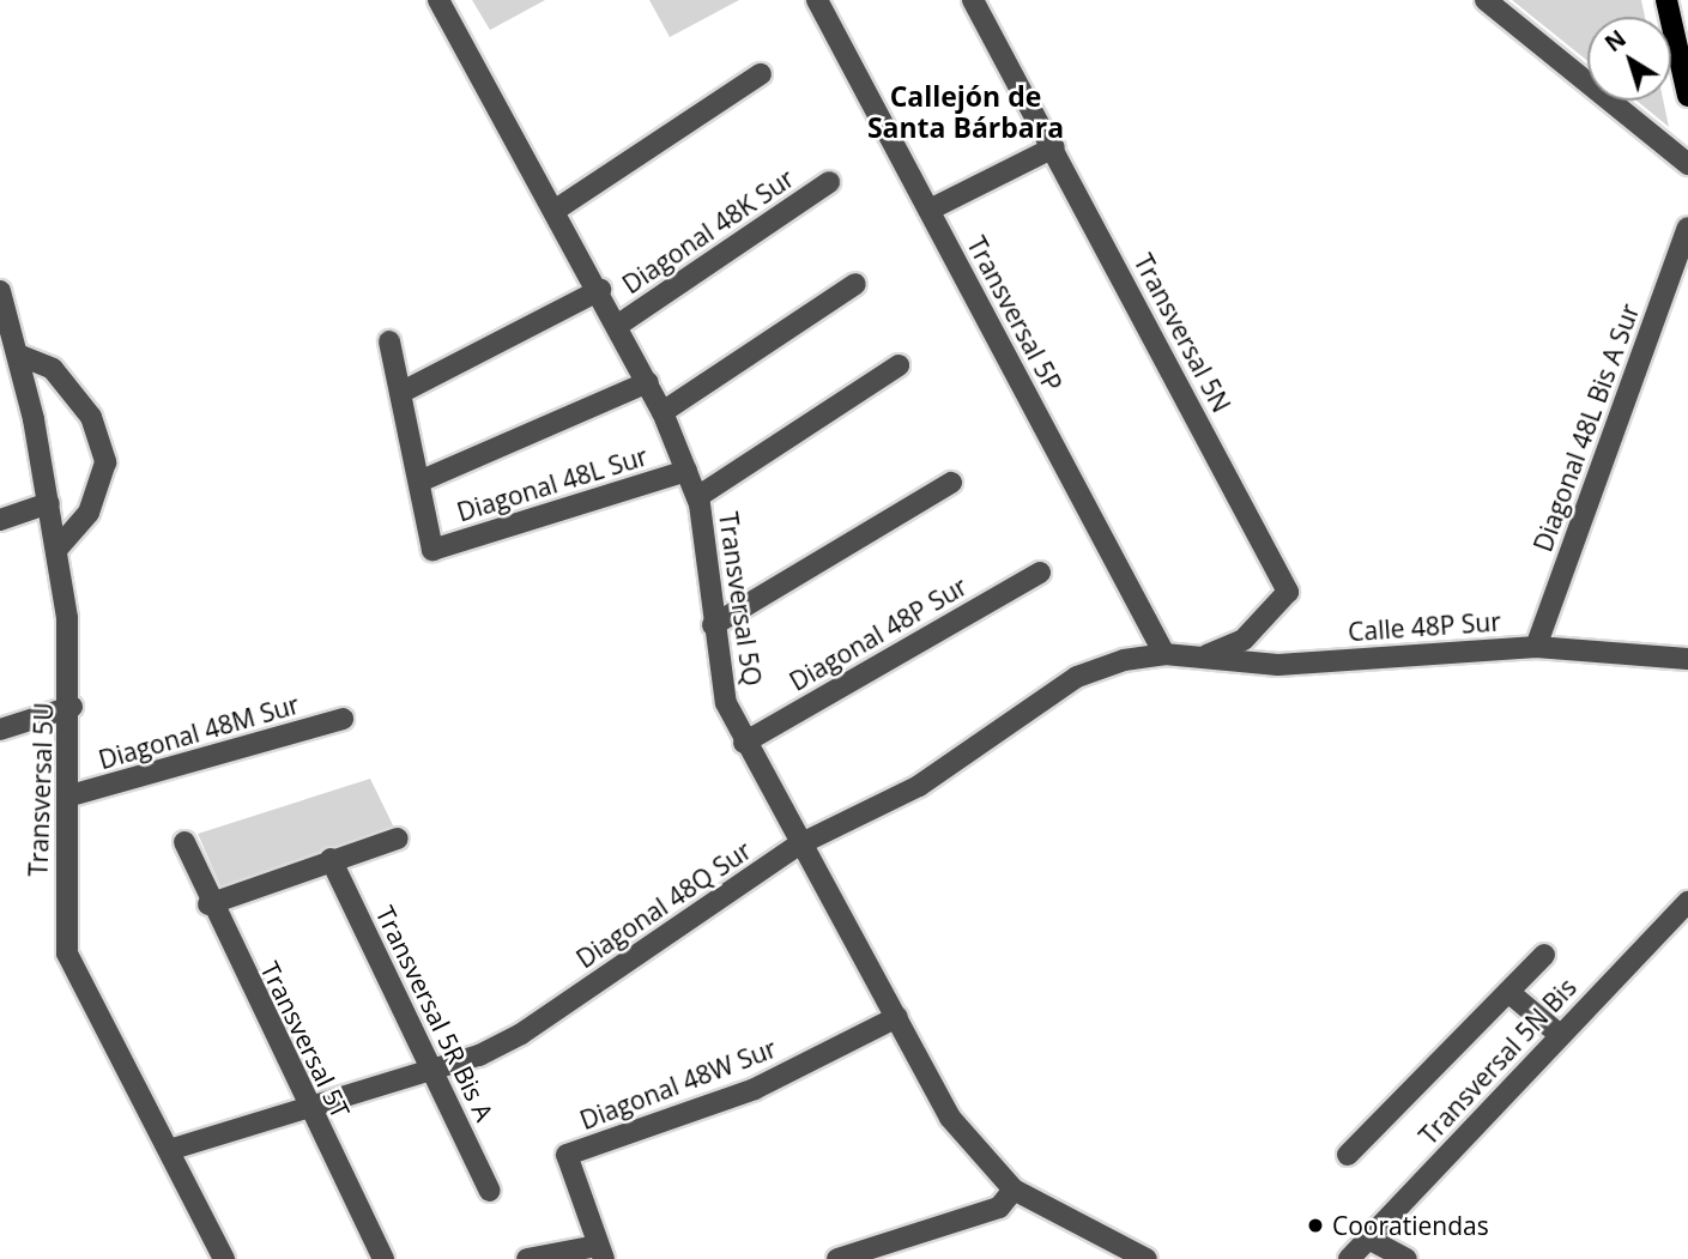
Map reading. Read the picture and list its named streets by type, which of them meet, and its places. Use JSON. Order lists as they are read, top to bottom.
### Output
{
  "streets": {
    "street": [
      "Diagonal 48K Sur",
      "Transversal 5P",
      "Transversal 5N",
      "Diagonal 48L Bis A Sur",
      "Diagonal 48L Sur",
      "Transversal 5Q",
      "Calle 48P Sur",
      "Diagonal 48P Sur",
      "Diagonal 48M Sur",
      "Transversal 5U",
      "Diagonal 48Q Sur",
      "Transversal 5R Bis A",
      "Transversal 5T",
      "Transversal 5N Bis",
      "Diagonal 48W Sur"
    ]
  },
  "crossings": [
    ["Diagonal 48K Sur", "Transversal 5Q"],
    ["Transversal 5P", "Calle 48P Sur"],
    ["Transversal 5P", "Diagonal 48Q Sur"],
    ["Transversal 5N", "Calle 48P Sur"],
    ["Diagonal 48L Bis A Sur", "Calle 48P Sur"],
    ["Diagonal 48L Sur", "Transversal 5Q"],
    ["Transversal 5Q", "Diagonal 48P Sur"],
    ["Transversal 5Q", "Diagonal 48Q Sur"],
    ["Transversal 5Q", "Diagonal 48W Sur"],
    ["Calle 48P Sur", "Diagonal 48Q Sur"],
    ["Diagonal 48M Sur", "Transversal 5U"],
    ["Transversal 5U", "Diagonal 48Q Sur"],
    ["Diagonal 48Q Sur", "Transversal 5R Bis A"],
    ["Diagonal 48Q Sur", "Transversal 5T"]
  ],
  "districts": ["Callejón de Santa Bárbara"],
  "places": ["Cooratiendas"],
  "north": "top left"
}
